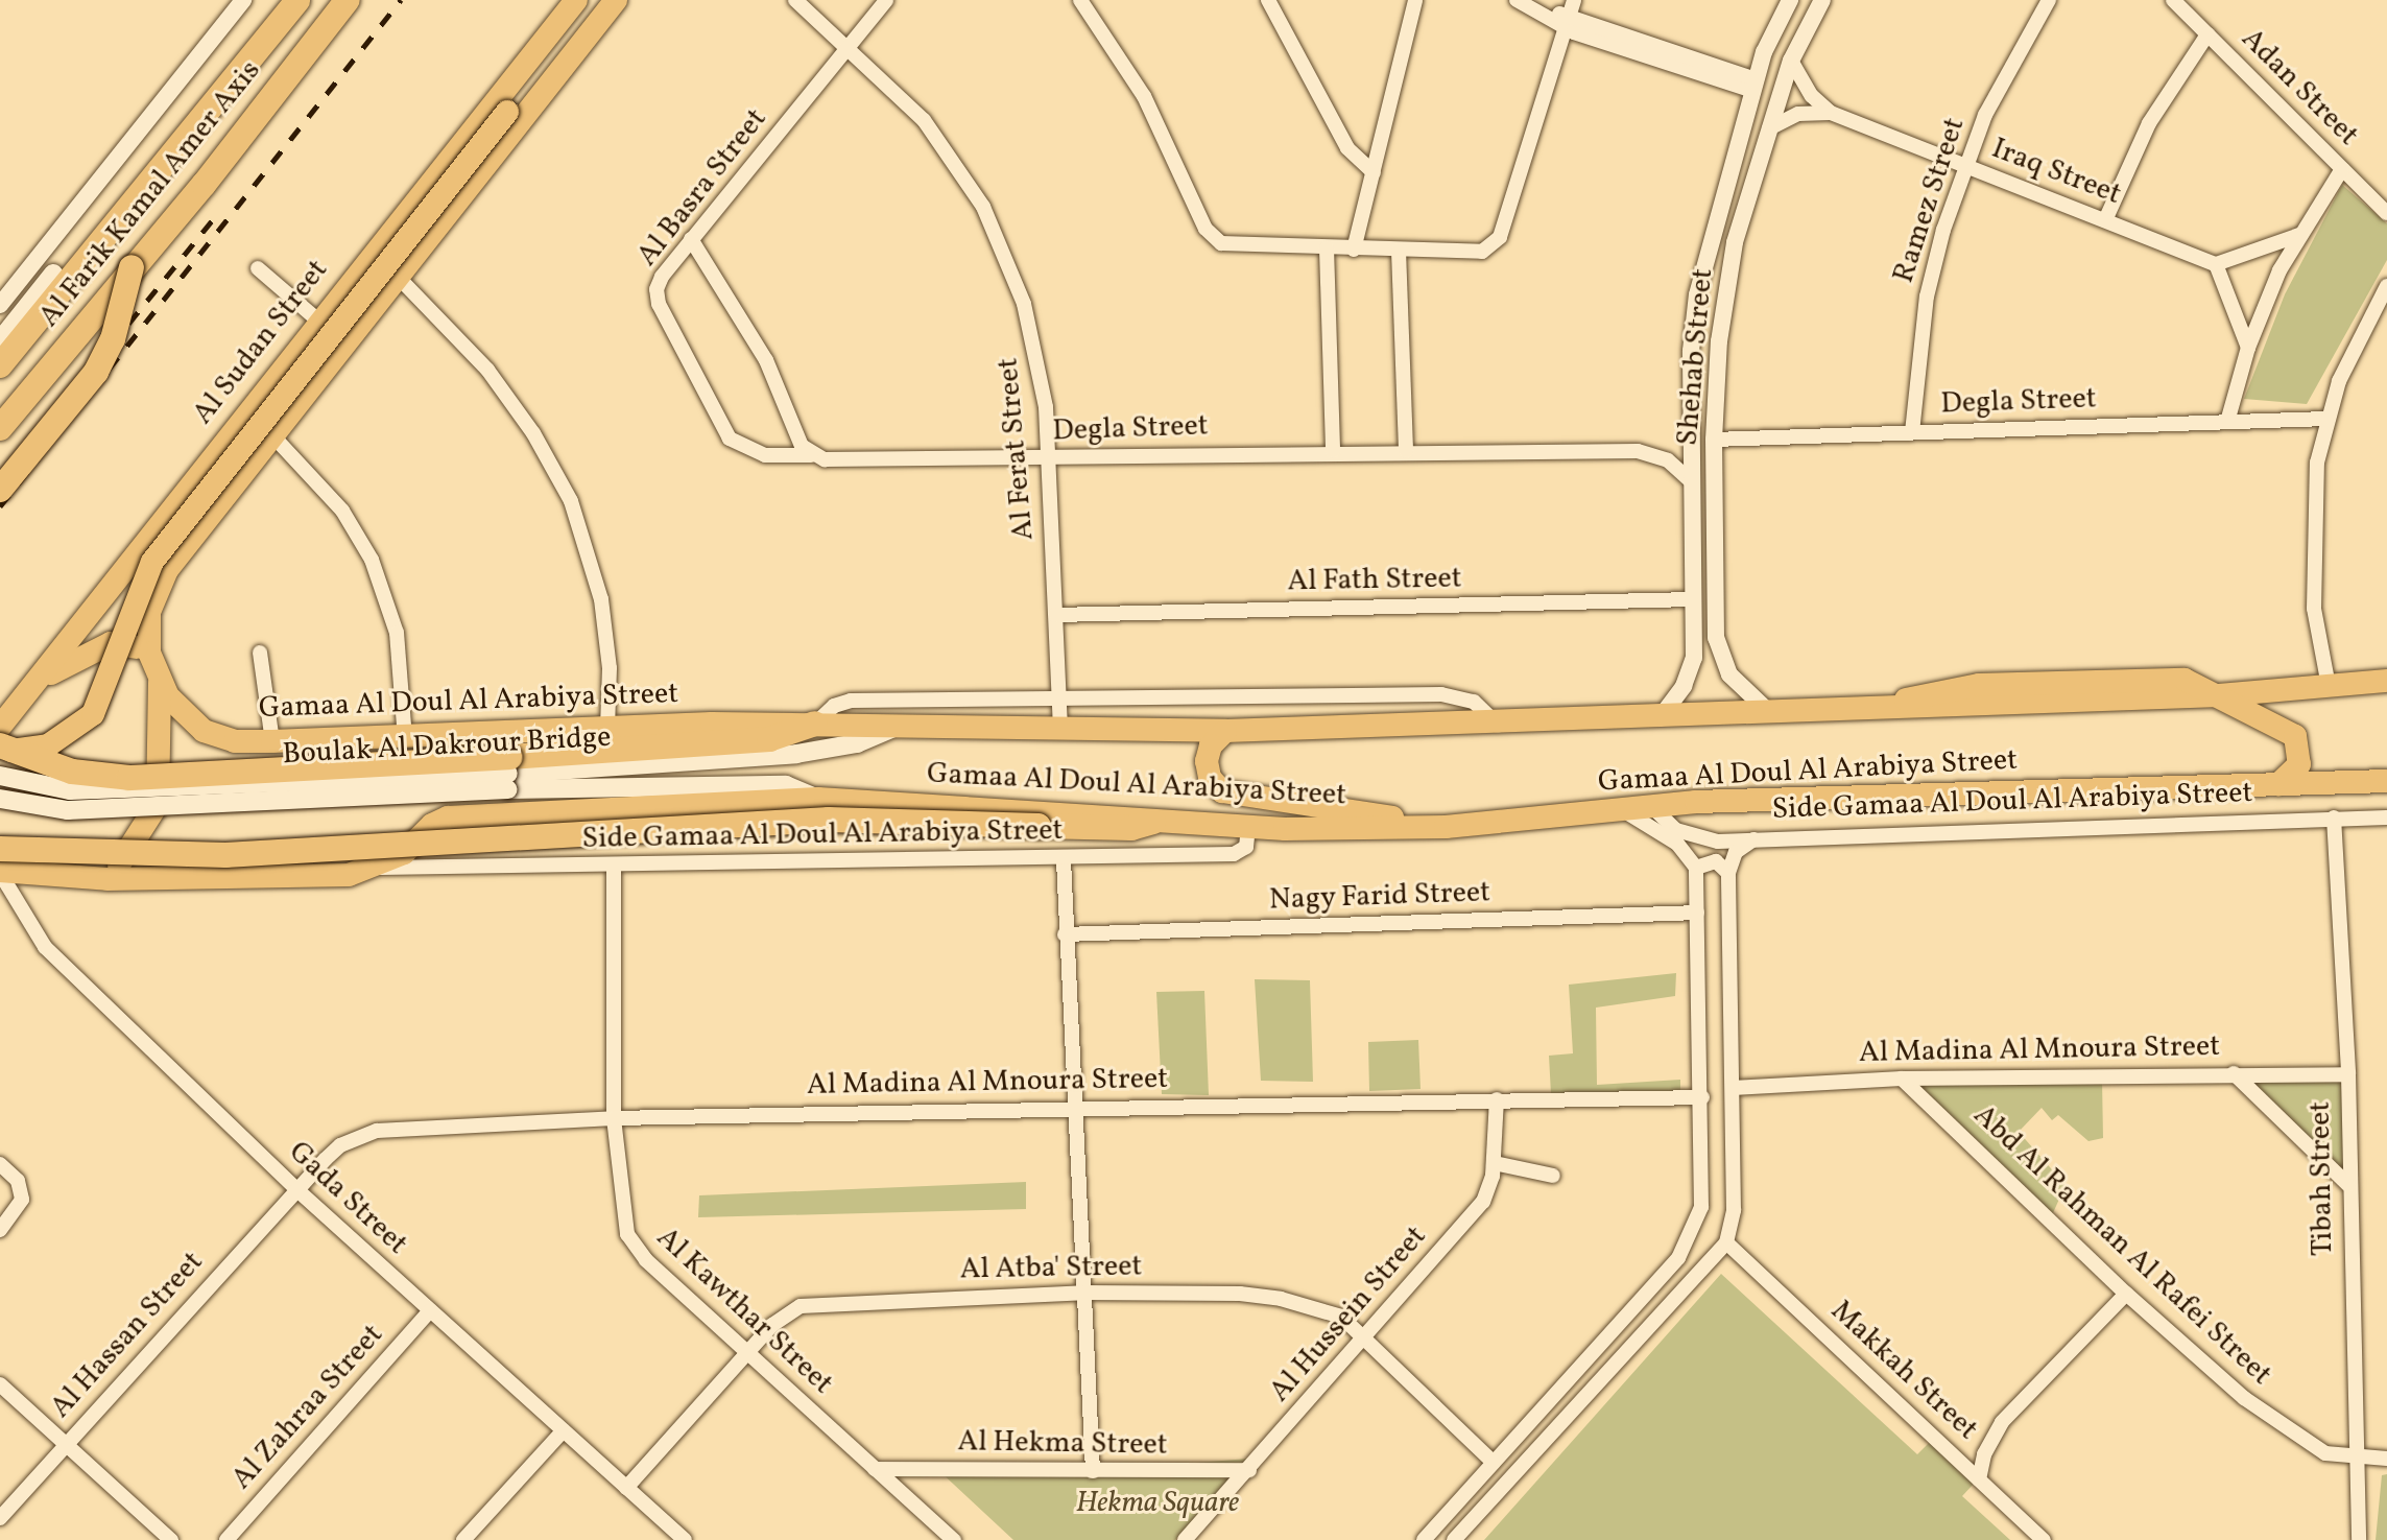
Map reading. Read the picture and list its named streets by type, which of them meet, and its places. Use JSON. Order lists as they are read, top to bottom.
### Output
{
  "streets": {
    "highway": ["Al Farik Kamal Amer Axis"],
    "main road": ["Al Sudan Street", "Gamaa Al Doul Al Arabiya Street", "Boulak Al Dakrour Bridge"],
    "street": [
      "Adan Street",
      "Iraq Street",
      "Al Basra Street",
      "Ramez Street",
      "Shehab Street",
      "Degla Street",
      "Al Ferat Street",
      "Al Fath Street",
      "Side Gamaa Al Doul Al Arabiya Street",
      "Nagy Farid Street",
      "Al Madina Al Mnoura Street",
      "Tibah Street",
      "Gada Street",
      "Abd Al Rahman Al Rafei Street",
      "Al Atba' Street",
      "Al Kawthar Street",
      "Al Hussein Street",
      "Al Hassan Street",
      "Makkah Street",
      "Al Zahraa Street",
      "Al Hekma Street"
    ]
  },
  "crossings": [
    ["Iraq Street", "Ramez Street"],
    ["Iraq Street", "Shehab Street"],
    ["Al Basra Street", "Degla Street"],
    ["Al Basra Street", "Al Ferat Street"],
    ["Ramez Street", "Degla Street"],
    ["Shehab Street", "Degla Street"],
    ["Shehab Street", "Al Fath Street"],
    ["Shehab Street", "Gamaa Al Doul Al Arabiya Street"],
    ["Degla Street", "Al Ferat Street"],
    ["Al Ferat Street", "Al Fath Street"],
    ["Al Ferat Street", "Gamaa Al Doul Al Arabiya Street"],
    ["Gamaa Al Doul Al Arabiya Street", "Boulak Al Dakrour Bridge"],
    ["Gamaa Al Doul Al Arabiya Street", "Side Gamaa Al Doul Al Arabiya Street"],
    ["Gamaa Al Doul Al Arabiya Street", "Gada Street"],
    ["Side Gamaa Al Doul Al Arabiya Street", "Tibah Street"],
    ["Side Gamaa Al Doul Al Arabiya Street", "Al Kawthar Street"],
    ["Al Madina Al Mnoura Street", "Tibah Street"],
    ["Al Madina Al Mnoura Street", "Gada Street"],
    ["Al Madina Al Mnoura Street", "Abd Al Rahman Al Rafei Street"],
    ["Al Madina Al Mnoura Street", "Al Kawthar Street"],
    ["Al Madina Al Mnoura Street", "Al Hussein Street"],
    ["Al Madina Al Mnoura Street", "Al Hassan Street"],
    ["Tibah Street", "Abd Al Rahman Al Rafei Street"],
    ["Gada Street", "Al Atba' Street"],
    ["Gada Street", "Al Hassan Street"],
    ["Gada Street", "Al Zahraa Street"],
    ["Al Atba' Street", "Al Kawthar Street"],
    ["Al Atba' Street", "Al Hussein Street"],
    ["Al Kawthar Street", "Al Hekma Street"],
    ["Al Hussein Street", "Al Hekma Street"]
  ],
  "parks": ["Hekma Square"]
}
